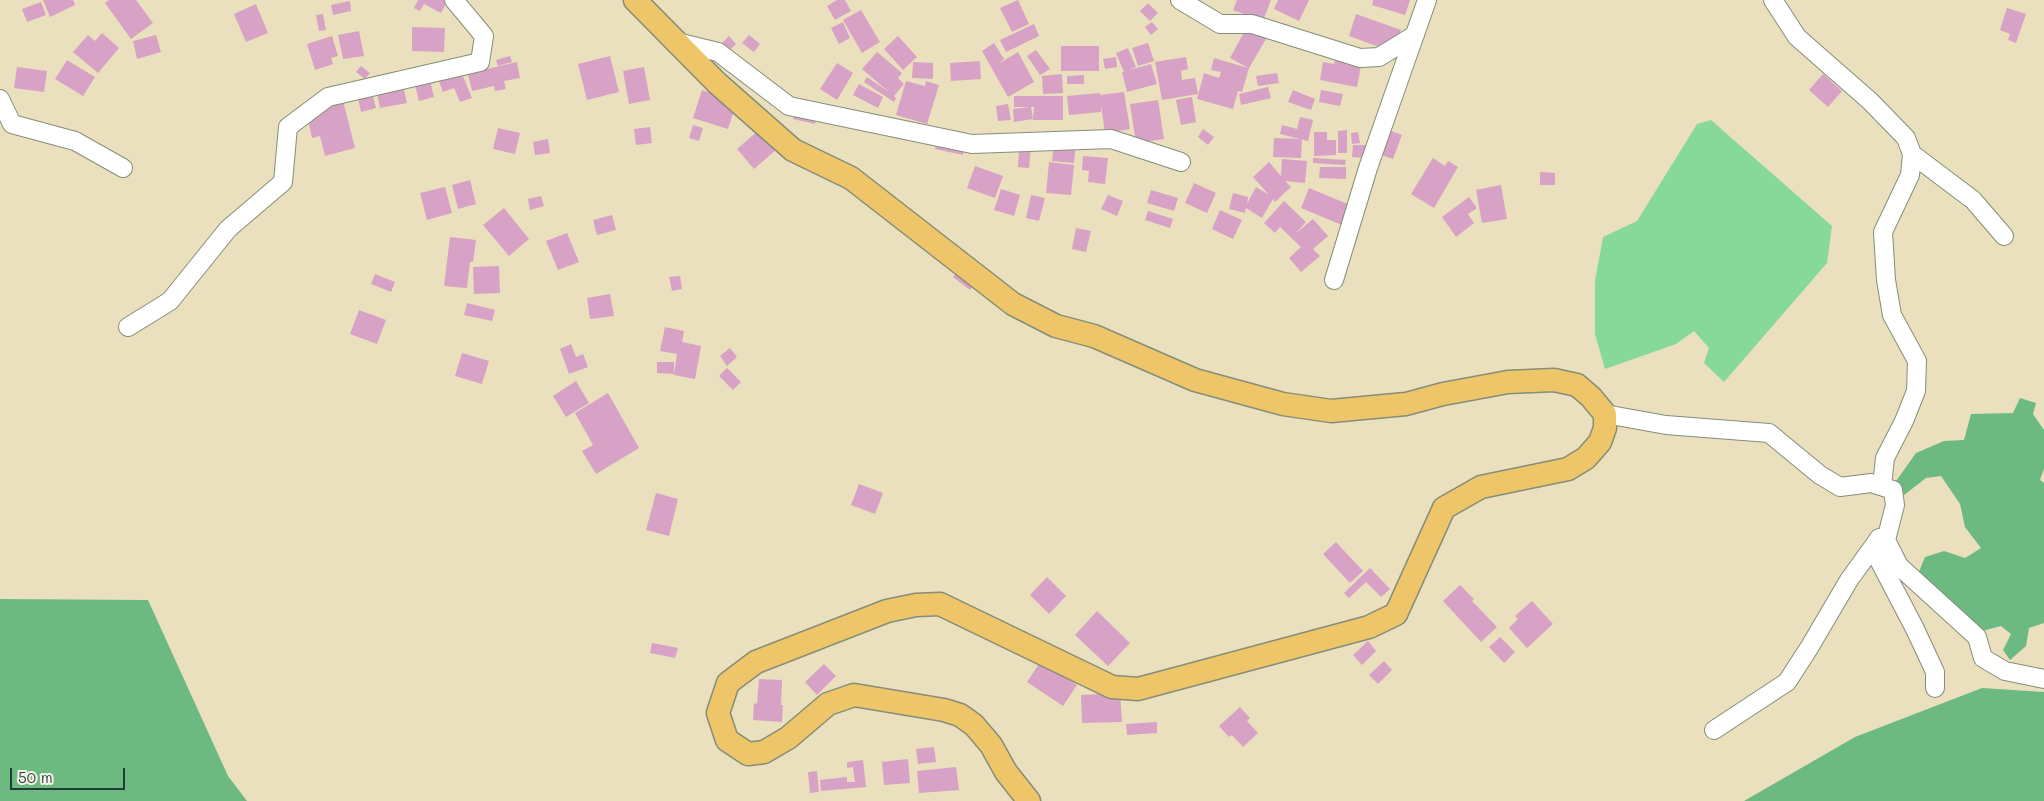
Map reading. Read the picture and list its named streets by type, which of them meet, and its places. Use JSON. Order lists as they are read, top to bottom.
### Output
{
  "scale_bar": "50 m"
}
